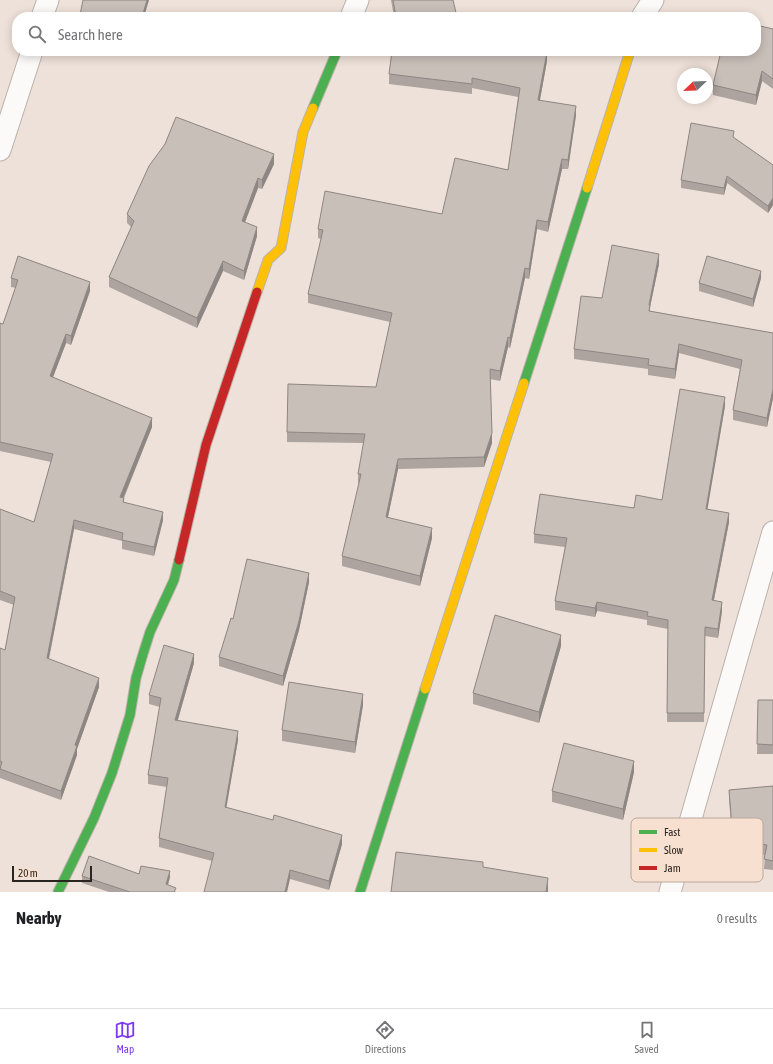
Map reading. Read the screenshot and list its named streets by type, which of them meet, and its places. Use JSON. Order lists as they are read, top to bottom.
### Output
{
  "legend": ["Fast", "Slow", "Jam"],
  "scale_bar": "20 m",
  "north": "bottom left",
  "page": {
    "search": "Search here",
    "scale": "20 m",
    "heading": ["Nearby", "0 results"],
    "nav": ["Map", "Directions", "Saved"]
  }
}
